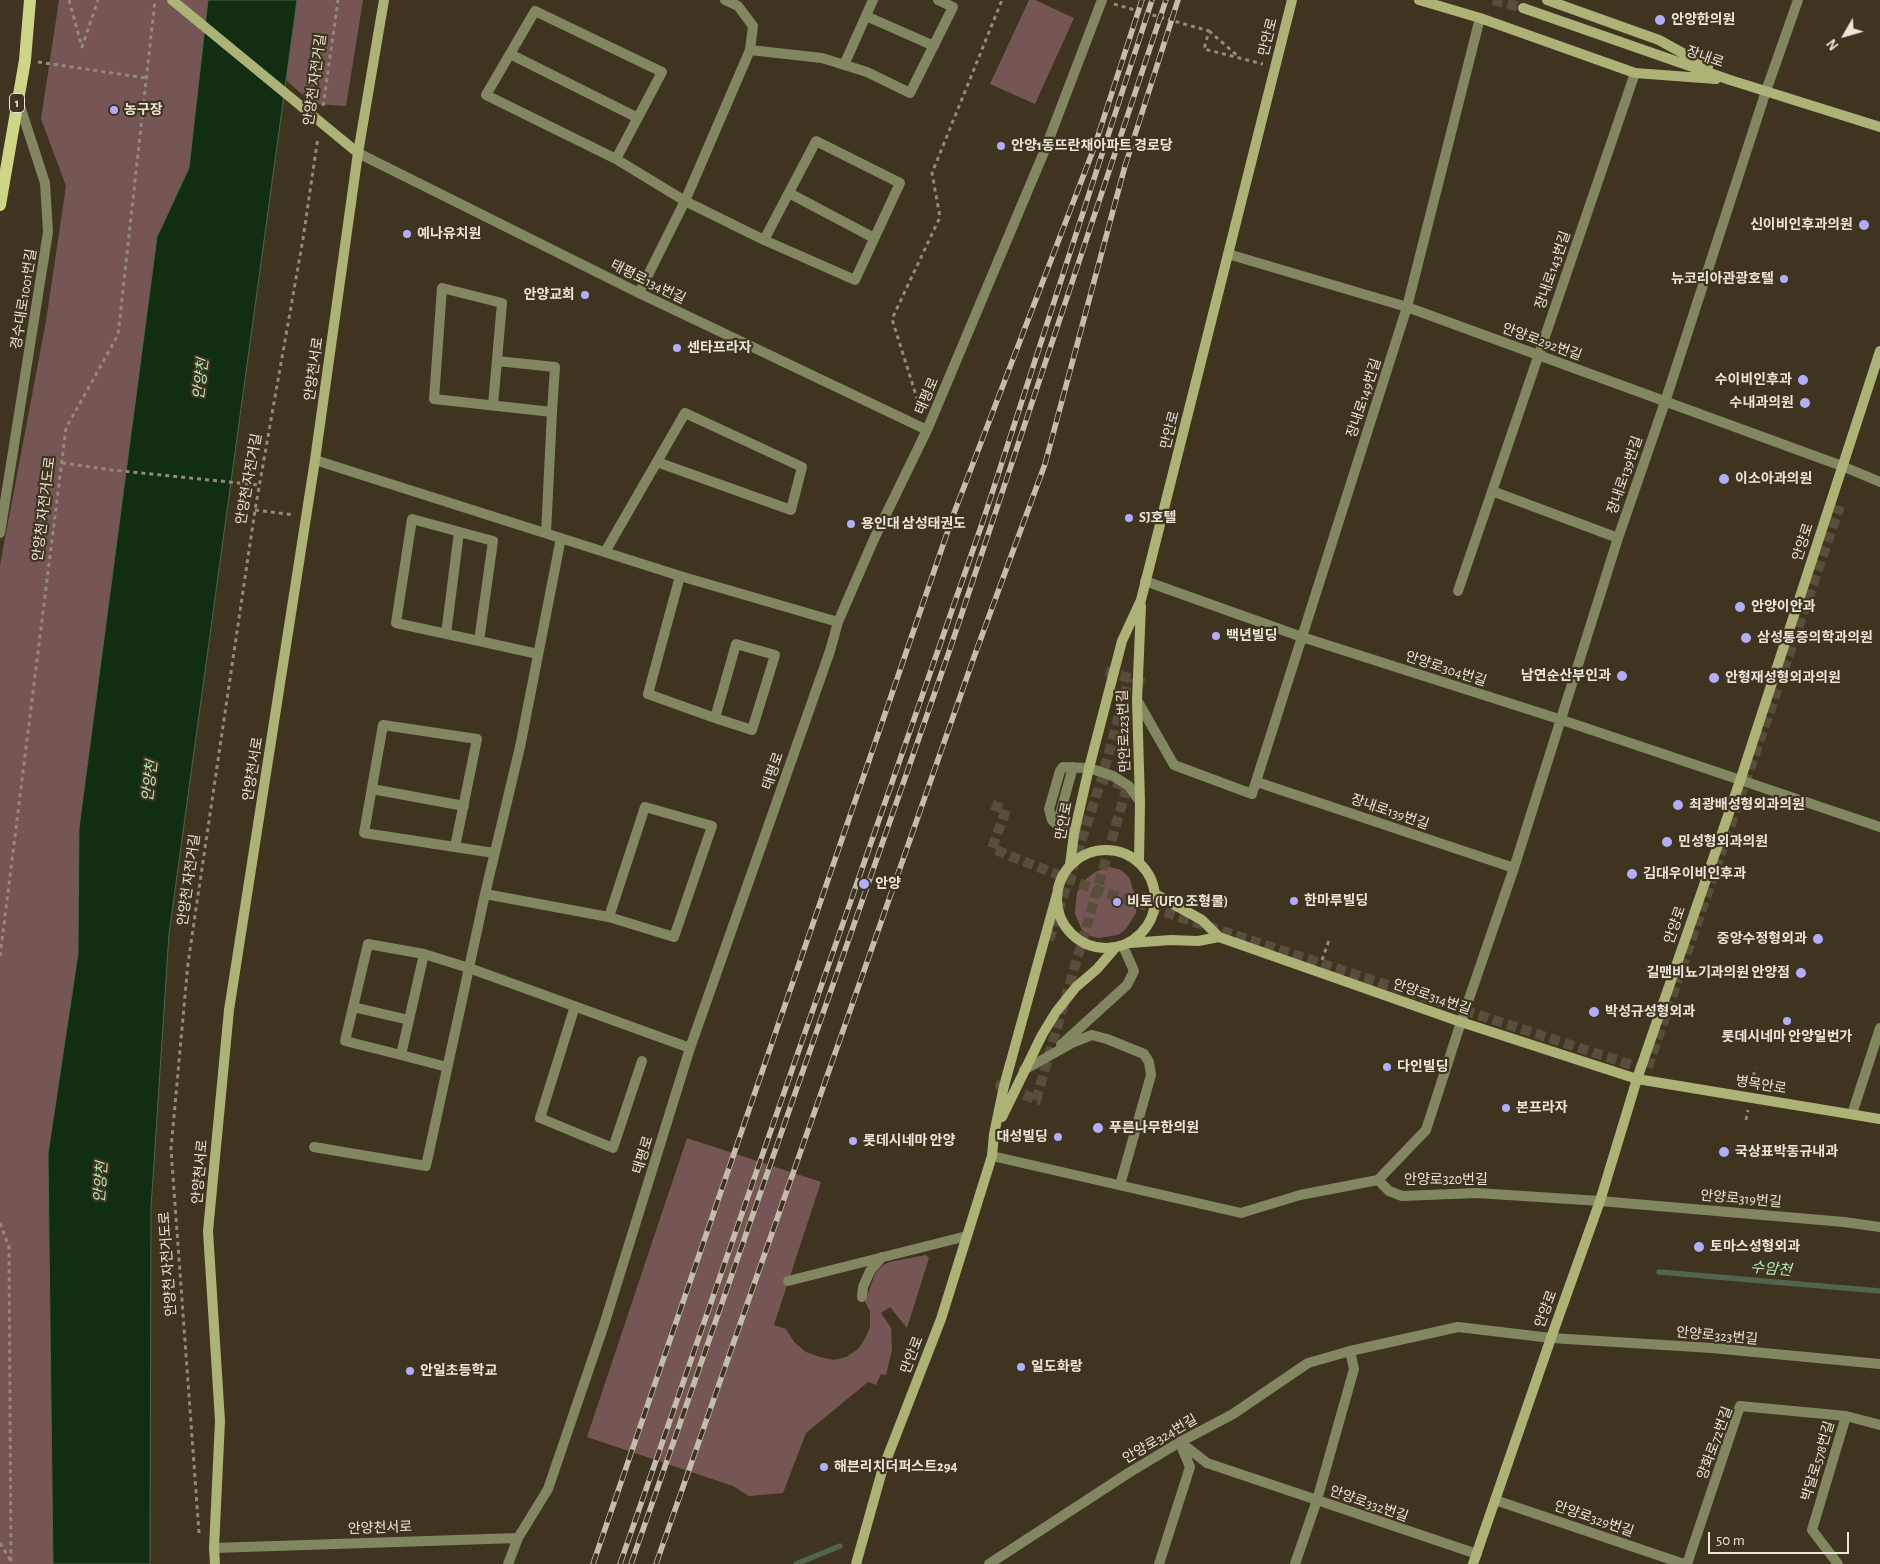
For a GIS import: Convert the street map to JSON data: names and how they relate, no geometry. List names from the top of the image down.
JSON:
{
  "streets": {
    "main road": ["1"],
    "street": [
      "만안로",
      "장내로",
      "장내로143번길",
      "태평로134번길",
      "경수대로1001번길",
      "안양로292번길",
      "안양천서로",
      "태평로",
      "장내로149번길",
      "장내로139번길",
      "안양로",
      "안양로304번길",
      "만안로223번길",
      "안양로314번길",
      "병목안로",
      "안양로320번길",
      "안양로319번길",
      "안양로323번길",
      "안양로324번길",
      "양화로72번길",
      "박달로578번길",
      "안양로332번길",
      "안양로329번길"
    ],
    "path": ["안양천 자전거길", "안양천 자전거도로"]
  },
  "crossings": [
    ["만안로", "안양로292번길"],
    ["만안로", "안양로304번길"],
    ["만안로", "만안로223번길"],
    ["장내로", "장내로139번길"],
    ["안양천 자전거길", "안양천 자전거도로"],
    ["1", "경수대로1001번길"],
    ["장내로143번길", "안양로292번길"],
    ["태평로134번길", "안양천서로"],
    ["태평로134번길", "태평로"],
    ["안양로292번길", "장내로149번길"],
    ["안양로292번길", "장내로139번길"],
    ["안양로292번길", "안양로"],
    ["안양천서로", "태평로"],
    ["장내로149번길", "장내로139번길"],
    ["장내로149번길", "안양로304번길"],
    ["장내로149번길", "만안로223번길"],
    ["장내로139번길", "안양로304번길"],
    ["장내로139번길", "안양로314번길"],
    ["장내로139번길", "안양로320번길"],
    ["안양로", "안양로304번길"],
    ["안양로", "안양로314번길"],
    ["안양로", "병목안로"],
    ["안양로", "안양로320번길"],
    ["안양로", "안양로319번길"],
    ["안양로", "안양로323번길"],
    ["안양로", "안양로324번길"],
    ["안양로", "안양로332번길"],
    ["안양로", "안양로329번길"],
    ["안양로314번길", "병목안로"],
    ["안양로320번길", "안양로319번길"],
    ["안양로323번길", "안양로324번길"],
    ["양화로72번길", "박달로578번길"],
    ["양화로72번길", "안양로329번길"]
  ],
  "water": ["안양천", "수암천"],
  "places": [
    "안양한의원",
    "농구장",
    "안양1동뜨란채아파트 경로당",
    "신이비인후과의원",
    "예나유치원",
    "뉴코리아관광호텔",
    "안양교회",
    "센타프라자",
    "수이비인후과",
    "수내과의원",
    "이소아과의원",
    "SJ호텔",
    "용인대 삼성태권도",
    "안양이안과",
    "백년빌딩",
    "삼성통증의학과의원",
    "남연순산부인과",
    "안형재성형외과의원",
    "최광배성형외과의원",
    "민성형외과의원",
    "김대우이비인후과",
    "안양",
    "한마루빌딩",
    "비토 (UFO 조형물)",
    "중앙수정형외과",
    "길맨비뇨기과의원 안양점",
    "박성규성형외과",
    "롯데시네마 안양일번가",
    "다인빌딩",
    "본프라자",
    "푸른나무한의원",
    "대성빌딩",
    "롯데시네마 안양",
    "국상표박동규내과",
    "토마스성형외과",
    "일도화랑",
    "안일초등학교",
    "해븐리치더퍼스트294"
  ],
  "scale_bar": "50 m",
  "north": "bottom left"
}
